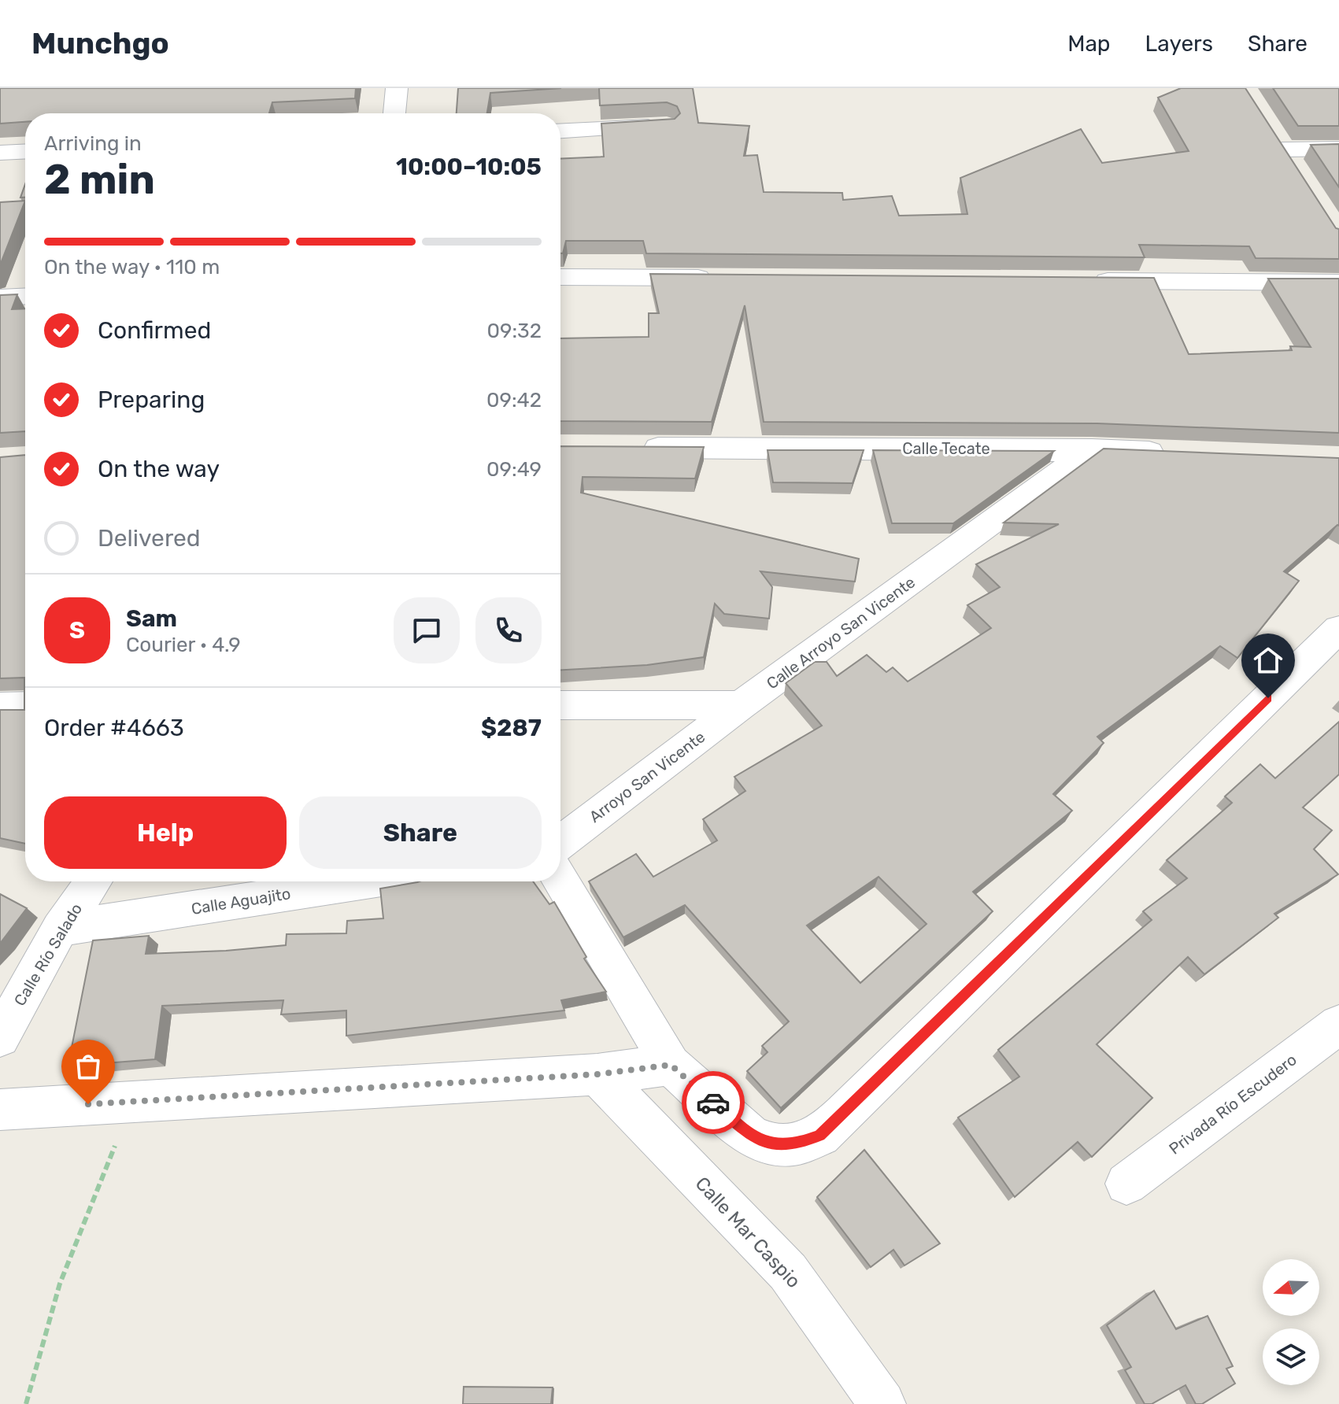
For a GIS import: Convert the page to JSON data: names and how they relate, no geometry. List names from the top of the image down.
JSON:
{
  "streets": {
    "street": [
      "Calle Tecate",
      "Calle Arroyo San Vicente",
      "Arroyo San Vicente",
      "Calle Aguajito",
      "Calle Río Salado",
      "Privada Río Escudero",
      "Calle Mar Caspio"
    ]
  },
  "crossings": [
    ["Calle Tecate", "Calle Arroyo San Vicente"],
    ["Calle Arroyo San Vicente", "Arroyo San Vicente"],
    ["Calle Aguajito", "Calle Río Salado"]
  ],
  "north": "left",
  "page": {
    "header": "Munchgo",
    "nav": ["Map", "Layers", "Share"],
    "heading": ["2 min", "Arriving in", "10:00–10:05"],
    "panel": [
      "Sam",
      "Courier · 4.9",
      "Order #4663",
      "$287"
    ],
    "bar": "On the way · 110 m",
    "list": [
      ["Confirmed", "09:32"],
      ["Preparing", "09:42"],
      ["On the way", "09:49"],
      "Delivered"
    ],
    "round": "S",
    "buttons": ["Help", "Share"]
  }
}
